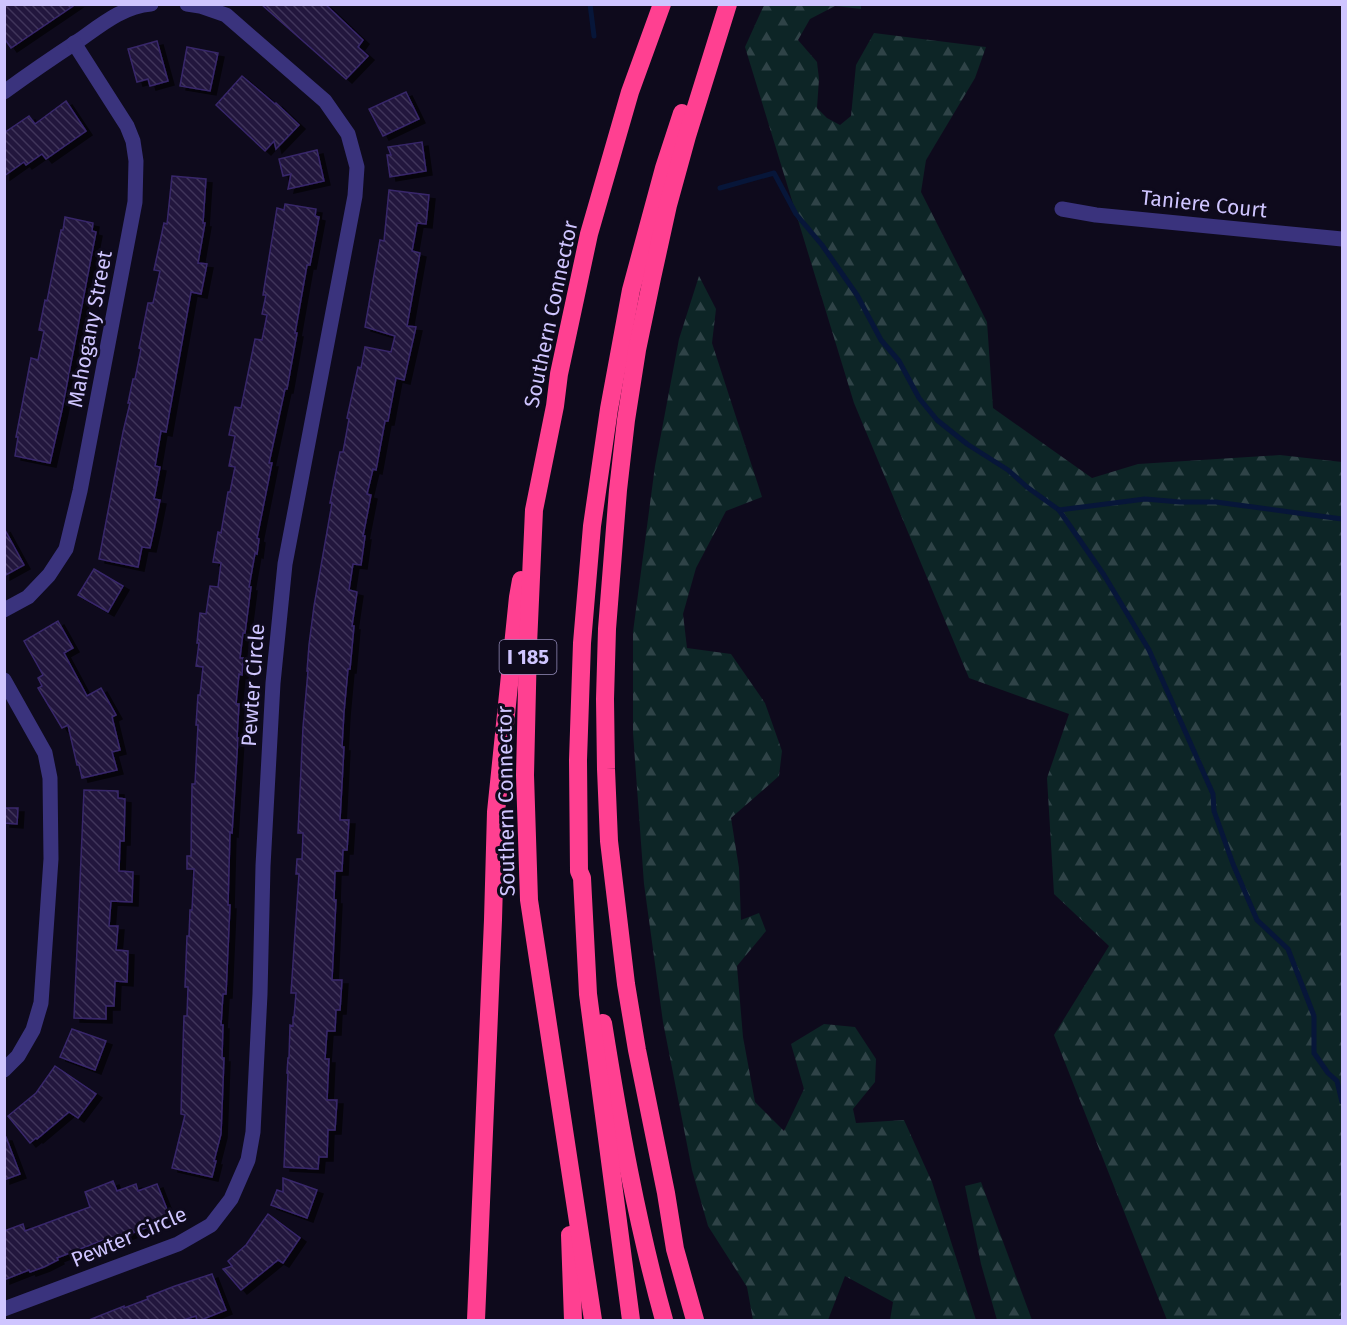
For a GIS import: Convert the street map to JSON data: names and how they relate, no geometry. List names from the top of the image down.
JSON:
{
  "streets": {
    "highway": ["Southern Connector", "I 185"],
    "street": ["Taniere Court", "Mahogany Street", "Pewter Circle"]
  }
}
